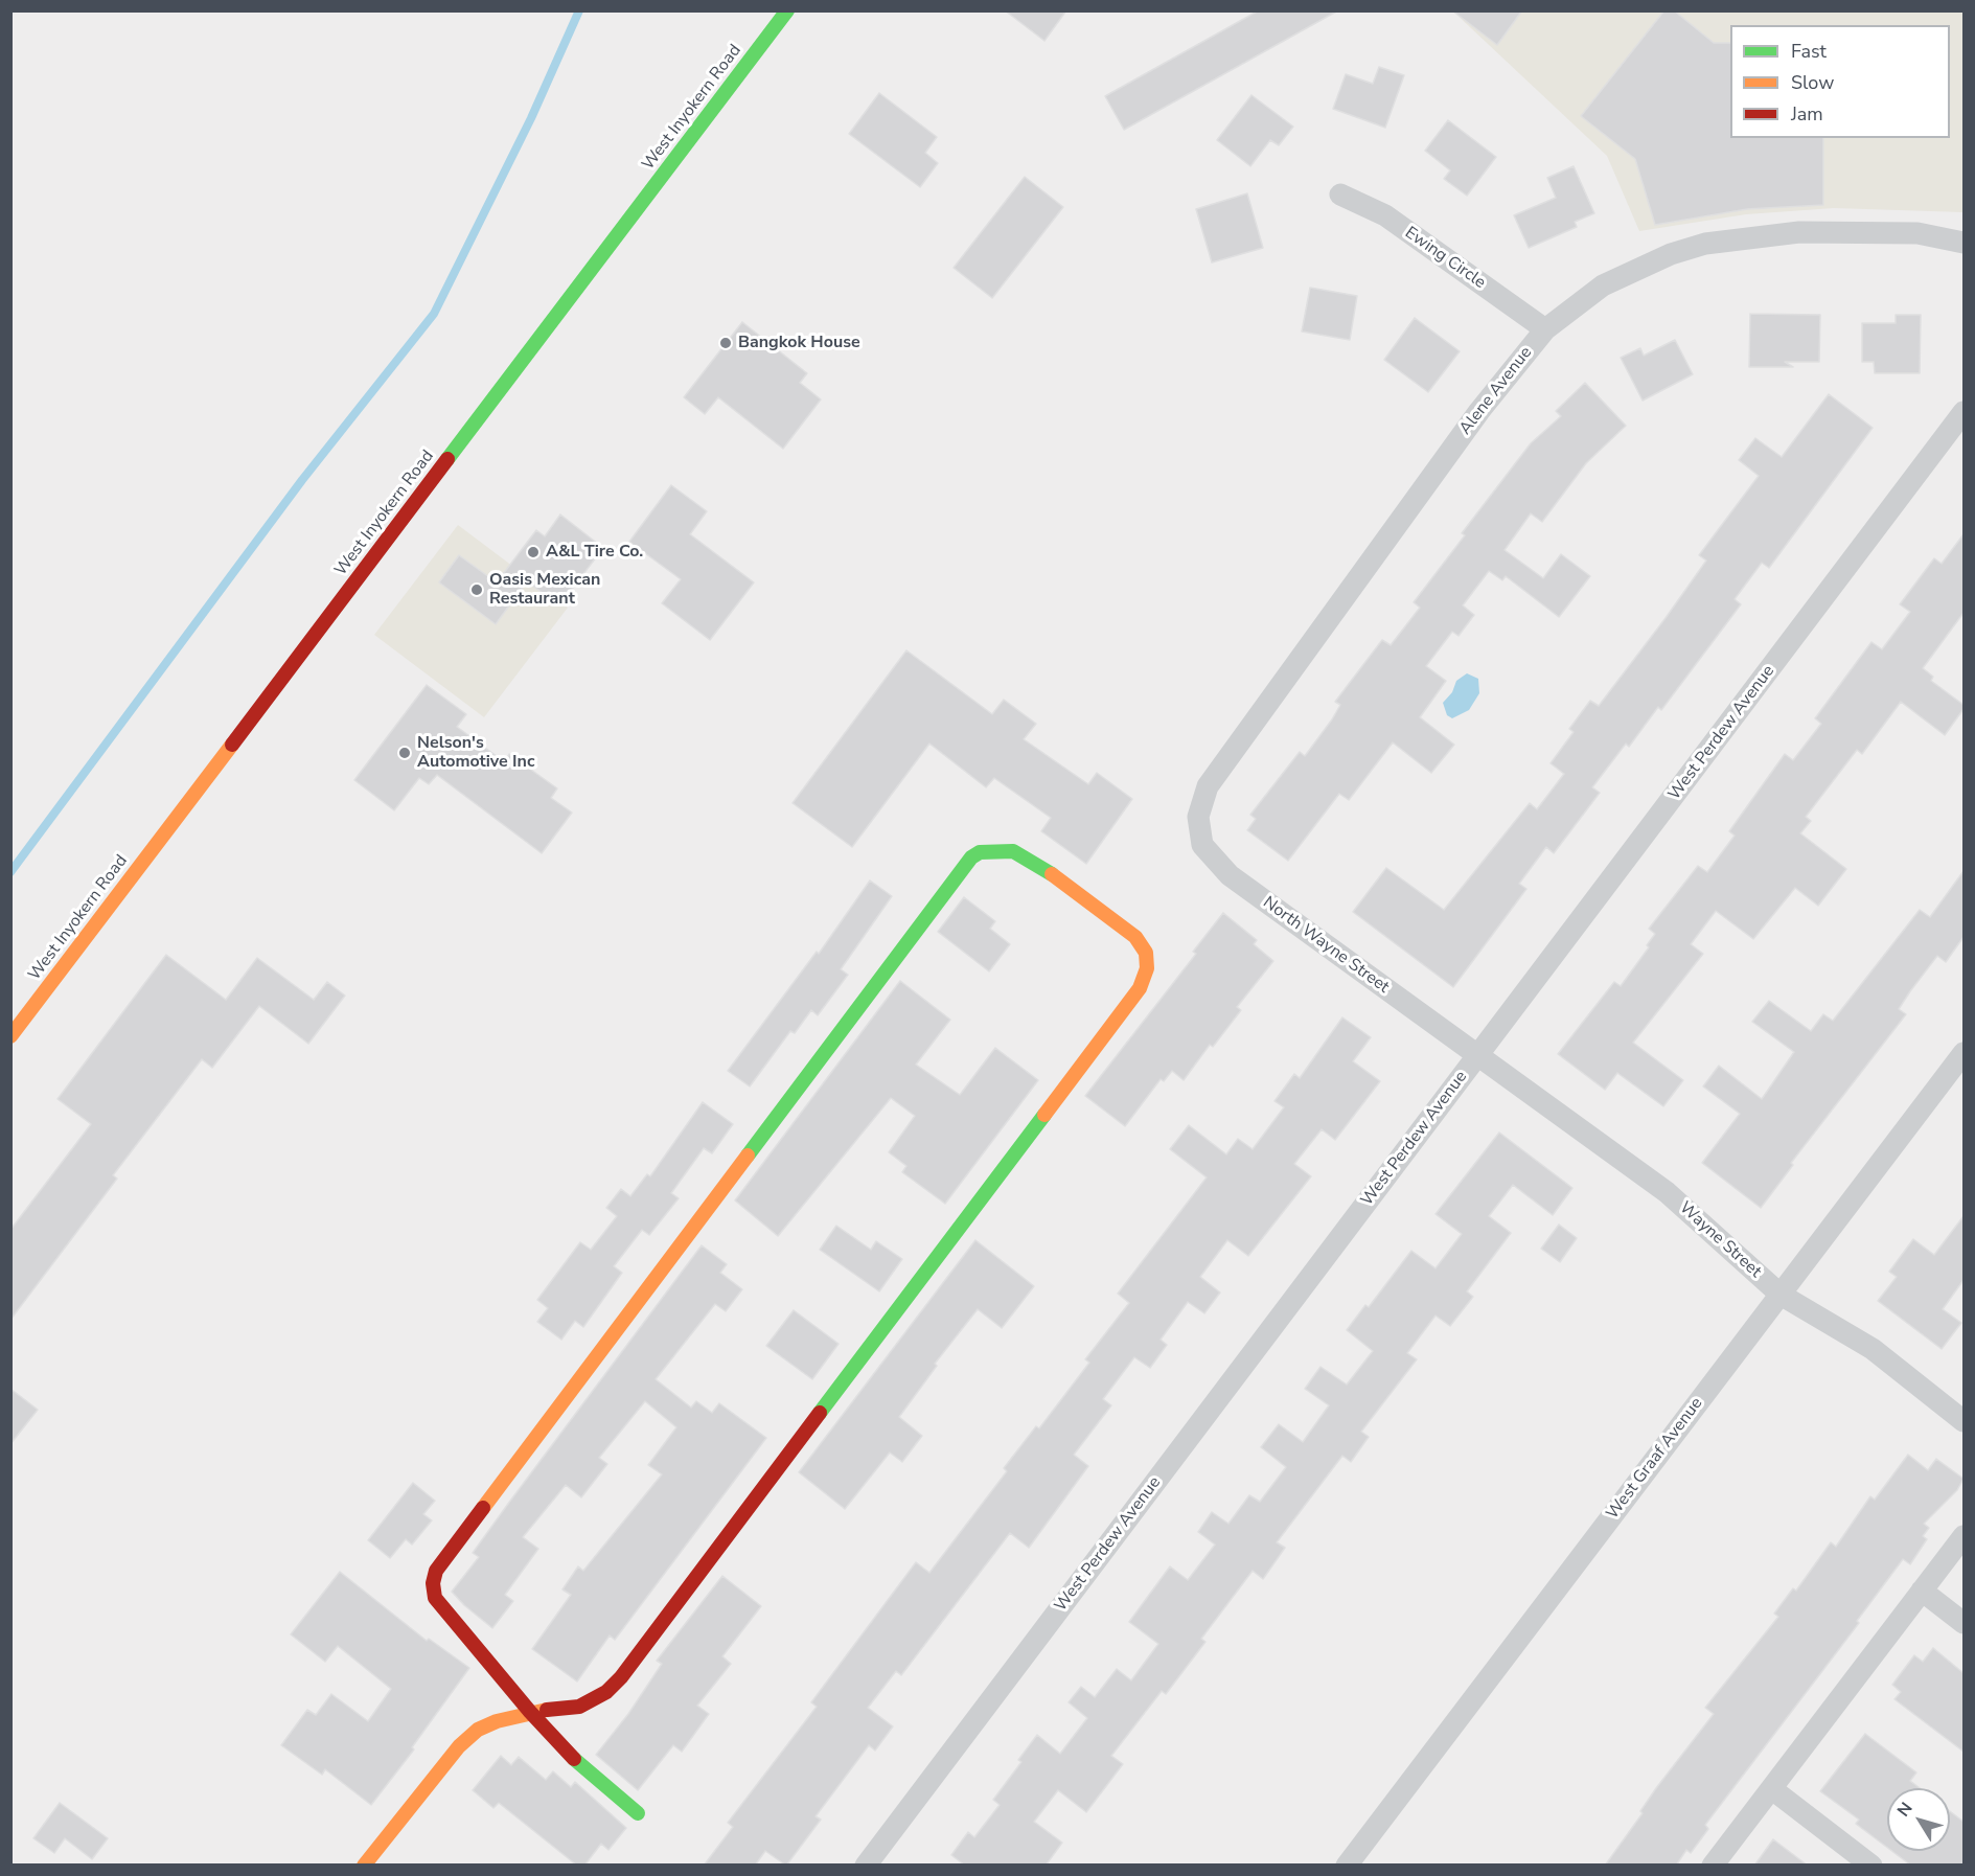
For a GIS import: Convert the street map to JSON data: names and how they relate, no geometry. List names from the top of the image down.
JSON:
{
  "streets": {
    "street": [
      "West Inyokern Road",
      "Ewing Circle",
      "Alene Avenue",
      "West Perdew Avenue",
      "North Wayne Street",
      "Wayne Street",
      "West Graaf Avenue"
    ]
  },
  "crossings": [
    ["Ewing Circle", "Alene Avenue"],
    ["Alene Avenue", "North Wayne Street"],
    ["West Perdew Avenue", "North Wayne Street"],
    ["West Perdew Avenue", "Wayne Street"],
    ["North Wayne Street", "Wayne Street"],
    ["Wayne Street", "West Graaf Avenue"]
  ],
  "places": [
    "Bangkok House",
    "A&L Tire Co.",
    "Oasis Mexican Restaurant",
    "Nelson's Automotive Inc"
  ],
  "legend": ["Fast", "Slow", "Jam"],
  "north": "top left"
}
